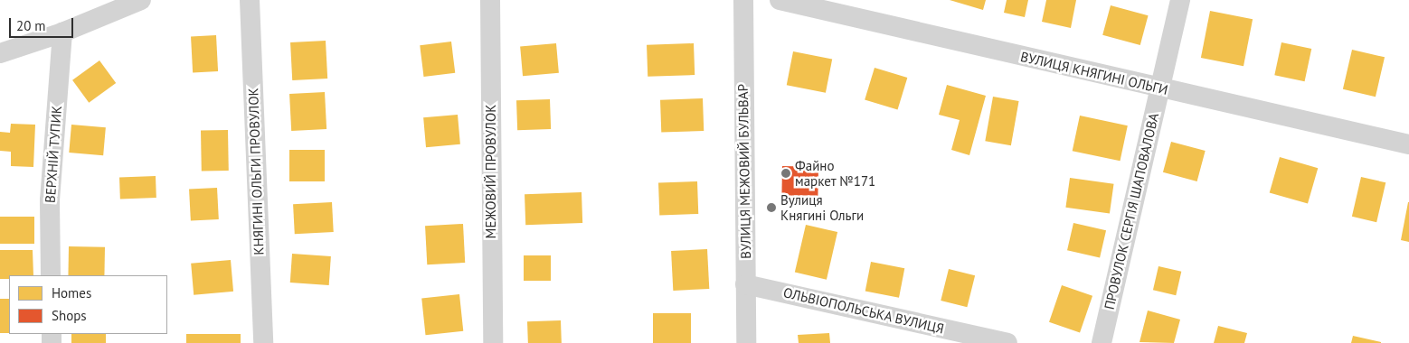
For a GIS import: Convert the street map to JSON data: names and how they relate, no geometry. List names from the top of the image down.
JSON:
{
  "streets": {
    "street": [
      "ВУЛИЦЯ КНЯГИНІ ОЛЬГИ",
      "ВЕРХНІЙ ТУПИК",
      "КНЯГИНІ ОЛЬГИ ПРОВУЛОК",
      "МЕЖОВИЙ ПРОВУЛОК",
      "ВУЛИЦЯ МЕЖОВИЙ БУЛЬВАР",
      "ПРОВУЛОК СЕРГІЯ ШАПОВАЛОВА",
      "ОЛЬВІОПОЛЬСЬКА ВУЛИЦЯ"
    ]
  },
  "crossings": [
    ["ВУЛИЦЯ КНЯГИНІ ОЛЬГИ", "ПРОВУЛОК СЕРГІЯ ШАПОВАЛОВА"],
    ["ВУЛИЦЯ МЕЖОВИЙ БУЛЬВАР", "ОЛЬВІОПОЛЬСЬКА ВУЛИЦЯ"]
  ],
  "places": ["Файно маркет №171", "Вулиця Княгині Ольги"],
  "legend": ["Homes", "Shops"],
  "scale_bar": "20 m"
}
